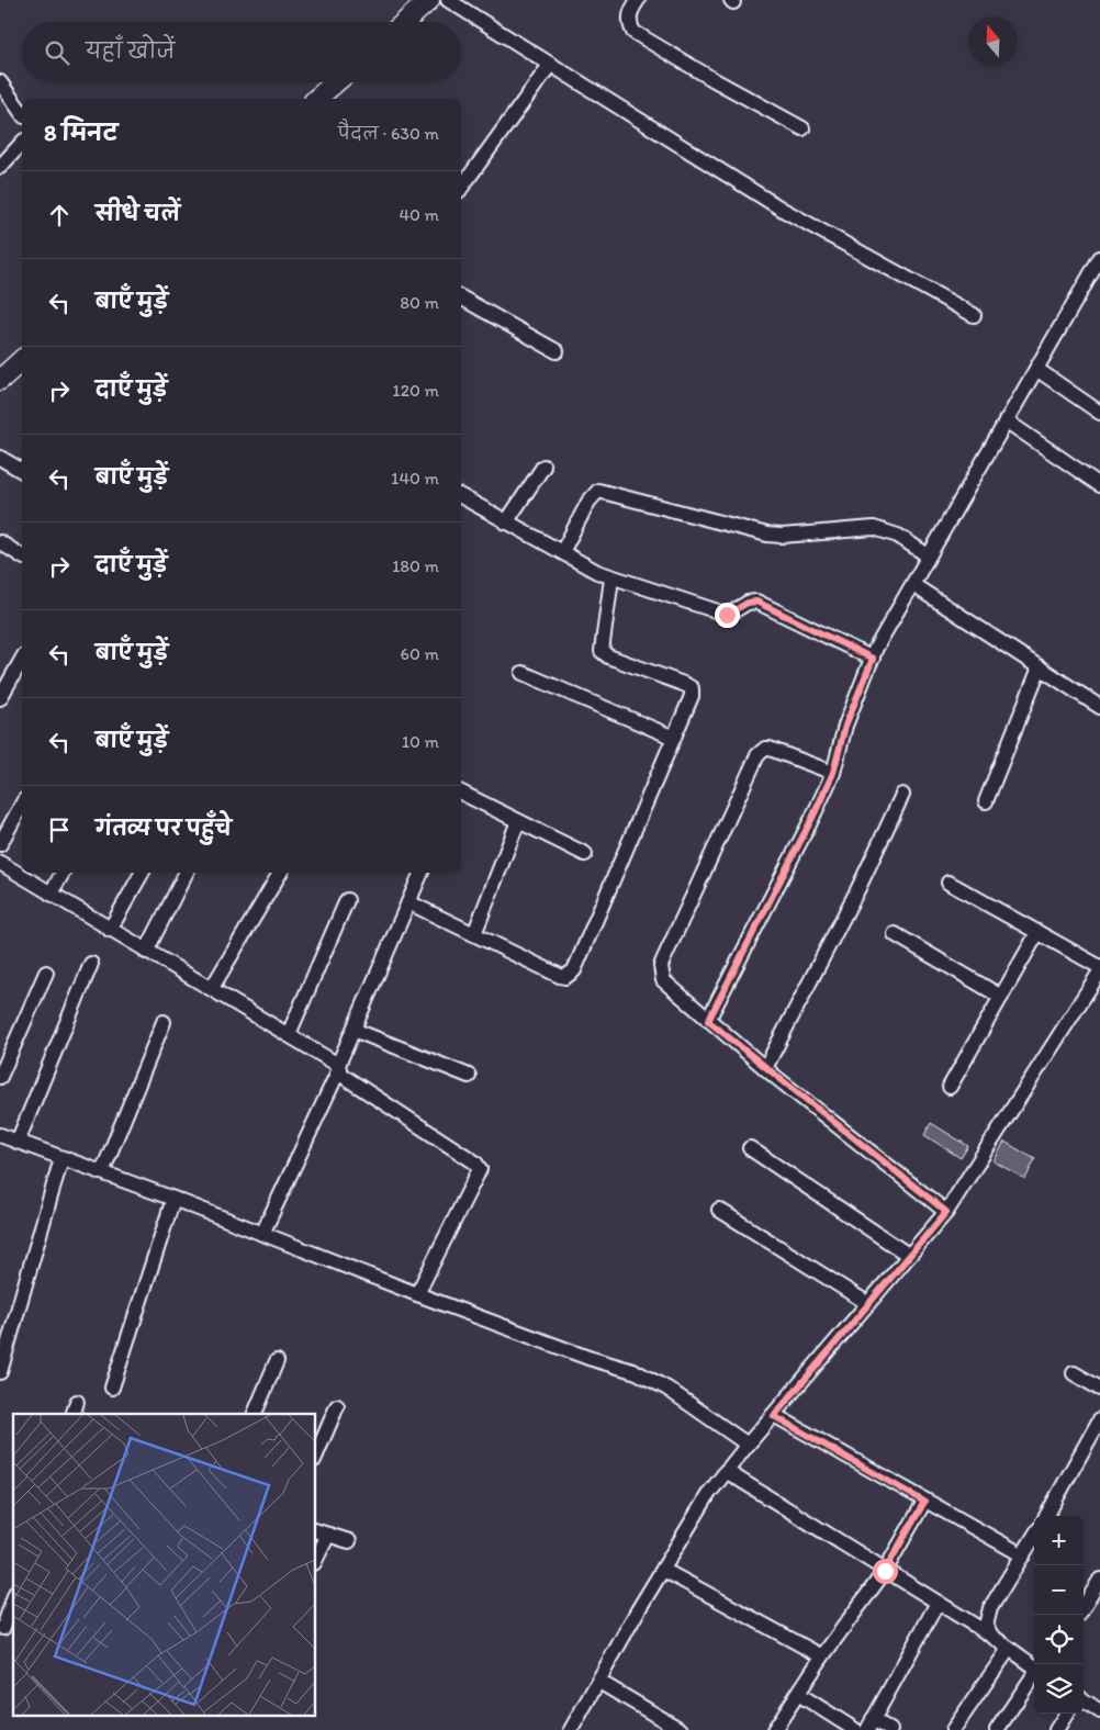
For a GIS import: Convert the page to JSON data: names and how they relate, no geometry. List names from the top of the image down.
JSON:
{
  "north": "top",
  "page": {
    "search": "यहाँ खोजें",
    "heading": ["8 मिनट", "पैदल · 630 m"],
    "list": [
      ["सीधे चलें", "40 m"],
      ["बाएँ मुड़ें", "80 m"],
      ["दाएँ मुड़ें", "120 m"],
      ["बाएँ मुड़ें", "140 m"],
      ["दाएँ मुड़ें", "180 m"],
      ["बाएँ मुड़ें", "60 m"],
      ["बाएँ मुड़ें", "10 m"],
      "गंतव्य पर पहुँचे"
    ],
    "map_buttons": ["+", "−"]
  }
}
